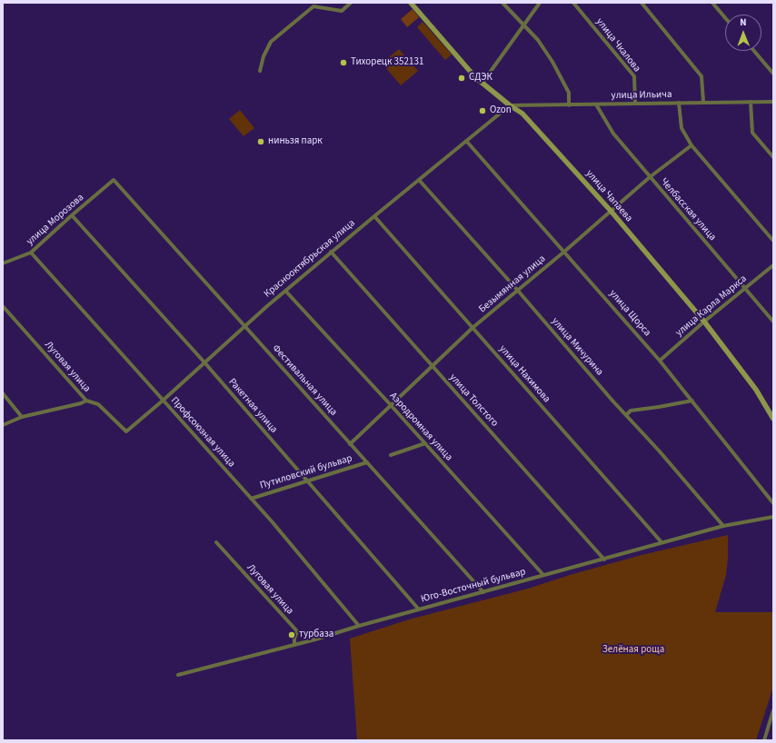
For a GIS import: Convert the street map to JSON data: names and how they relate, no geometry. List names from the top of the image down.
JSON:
{
  "streets": {
    "main road": ["улица Чапаева"],
    "street": [
      "улица Чкалова",
      "улица Ильича",
      "Челбасская улица",
      "улица Морозова",
      "Краснооктябрьская улица",
      "Безымянная улица",
      "улица Карла Маркса",
      "улица Щорса",
      "улица Мичурина",
      "Луговая улица",
      "улица Нахимова",
      "Фестивальная улица",
      "улица Толстого",
      "Ракетная улица",
      "Аэродромная улица",
      "Профсоюзная улица",
      "Путиловский бульвар",
      "Юго-Восточный бульвар"
    ]
  },
  "crossings": [
    ["улица Чкалова", "улица Ильича"],
    ["улица Ильича", "улица Чапаева"],
    ["улица Ильича", "Челбасская улица"],
    ["улица Ильича", "Краснооктябрьская улица"],
    ["улица Чапаева", "Краснооктябрьская улица"],
    ["улица Чапаева", "Безымянная улица"],
    ["улица Чапаева", "улица Карла Маркса"],
    ["Челбасская улица", "Безымянная улица"],
    ["Челбасская улица", "улица Карла Маркса"],
    ["улица Морозова", "Фестивальная улица"],
    ["улица Морозова", "Ракетная улица"],
    ["улица Морозова", "Профсоюзная улица"],
    ["Краснооктябрьская улица", "улица Щорса"],
    ["Краснооктябрьская улица", "улица Мичурина"],
    ["Краснооктябрьская улица", "Луговая улица"],
    ["Краснооктябрьская улица", "улица Нахимова"],
    ["Краснооктябрьская улица", "Фестивальная улица"],
    ["Краснооктябрьская улица", "улица Толстого"],
    ["Краснооктябрьская улица", "Ракетная улица"],
    ["Краснооктябрьская улица", "Аэродромная улица"],
    ["Краснооктябрьская улица", "Профсоюзная улица"],
    ["Безымянная улица", "улица Щорса"],
    ["Безымянная улица", "улица Мичурина"],
    ["Безымянная улица", "улица Нахимова"],
    ["Безымянная улица", "Фестивальная улица"],
    ["Безымянная улица", "улица Толстого"],
    ["Безымянная улица", "Аэродромная улица"],
    ["улица Карла Маркса", "улица Щорса"],
    ["улица Мичурина", "Юго-Восточный бульвар"],
    ["Луговая улица", "Юго-Восточный бульвар"],
    ["улица Нахимова", "Юго-Восточный бульвар"],
    ["Фестивальная улица", "Путиловский бульвар"],
    ["Фестивальная улица", "Юго-Восточный бульвар"],
    ["улица Толстого", "Юго-Восточный бульвар"],
    ["Ракетная улица", "Путиловский бульвар"],
    ["Ракетная улица", "Юго-Восточный бульвар"],
    ["Аэродромная улица", "Юго-Восточный бульвар"],
    ["Профсоюзная улица", "Путиловский бульвар"],
    ["Профсоюзная улица", "Юго-Восточный бульвар"]
  ],
  "parks": ["Зелёная роща"],
  "places": [
    "Тихорецк 352131",
    "СДЭК",
    "Ozon",
    "ниньзя парк",
    "турбаза"
  ],
  "north": "top"
}
